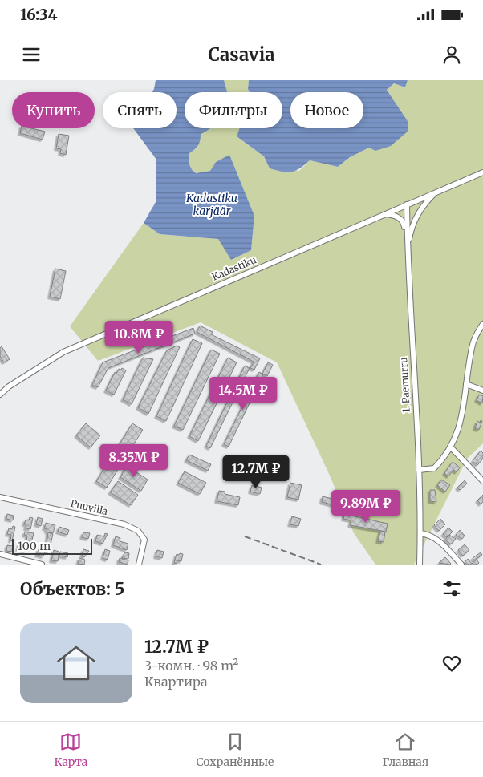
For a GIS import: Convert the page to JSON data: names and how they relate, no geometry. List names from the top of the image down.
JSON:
{
  "streets": {
    "street": ["Kadastiku", "1. Paemurru", "Puuvilla"]
  },
  "crossings": [
    ["Kadastiku", "1. Paemurru"]
  ],
  "water": ["Kadastiku karjäär"],
  "scale_bar": "100 m",
  "page": {
    "status": "16:34",
    "header": "Casavia",
    "chip": [
      "Купить",
      "Снять",
      "Фильтры",
      "Новое"
    ],
    "price": [
      "10.8M ₽",
      "14.5M ₽",
      "8.35M ₽",
      "12.7M ₽",
      "9.89M ₽"
    ],
    "scale": "100 m",
    "heading": "Объектов: 5",
    "list": [
      {
        "name": "12.7M ₽",
        "note": "3-комн. · 98 m² · Квартира"
      }
    ],
    "tabs": ["Карта", "Сохранённые", "Главная"]
  }
}
